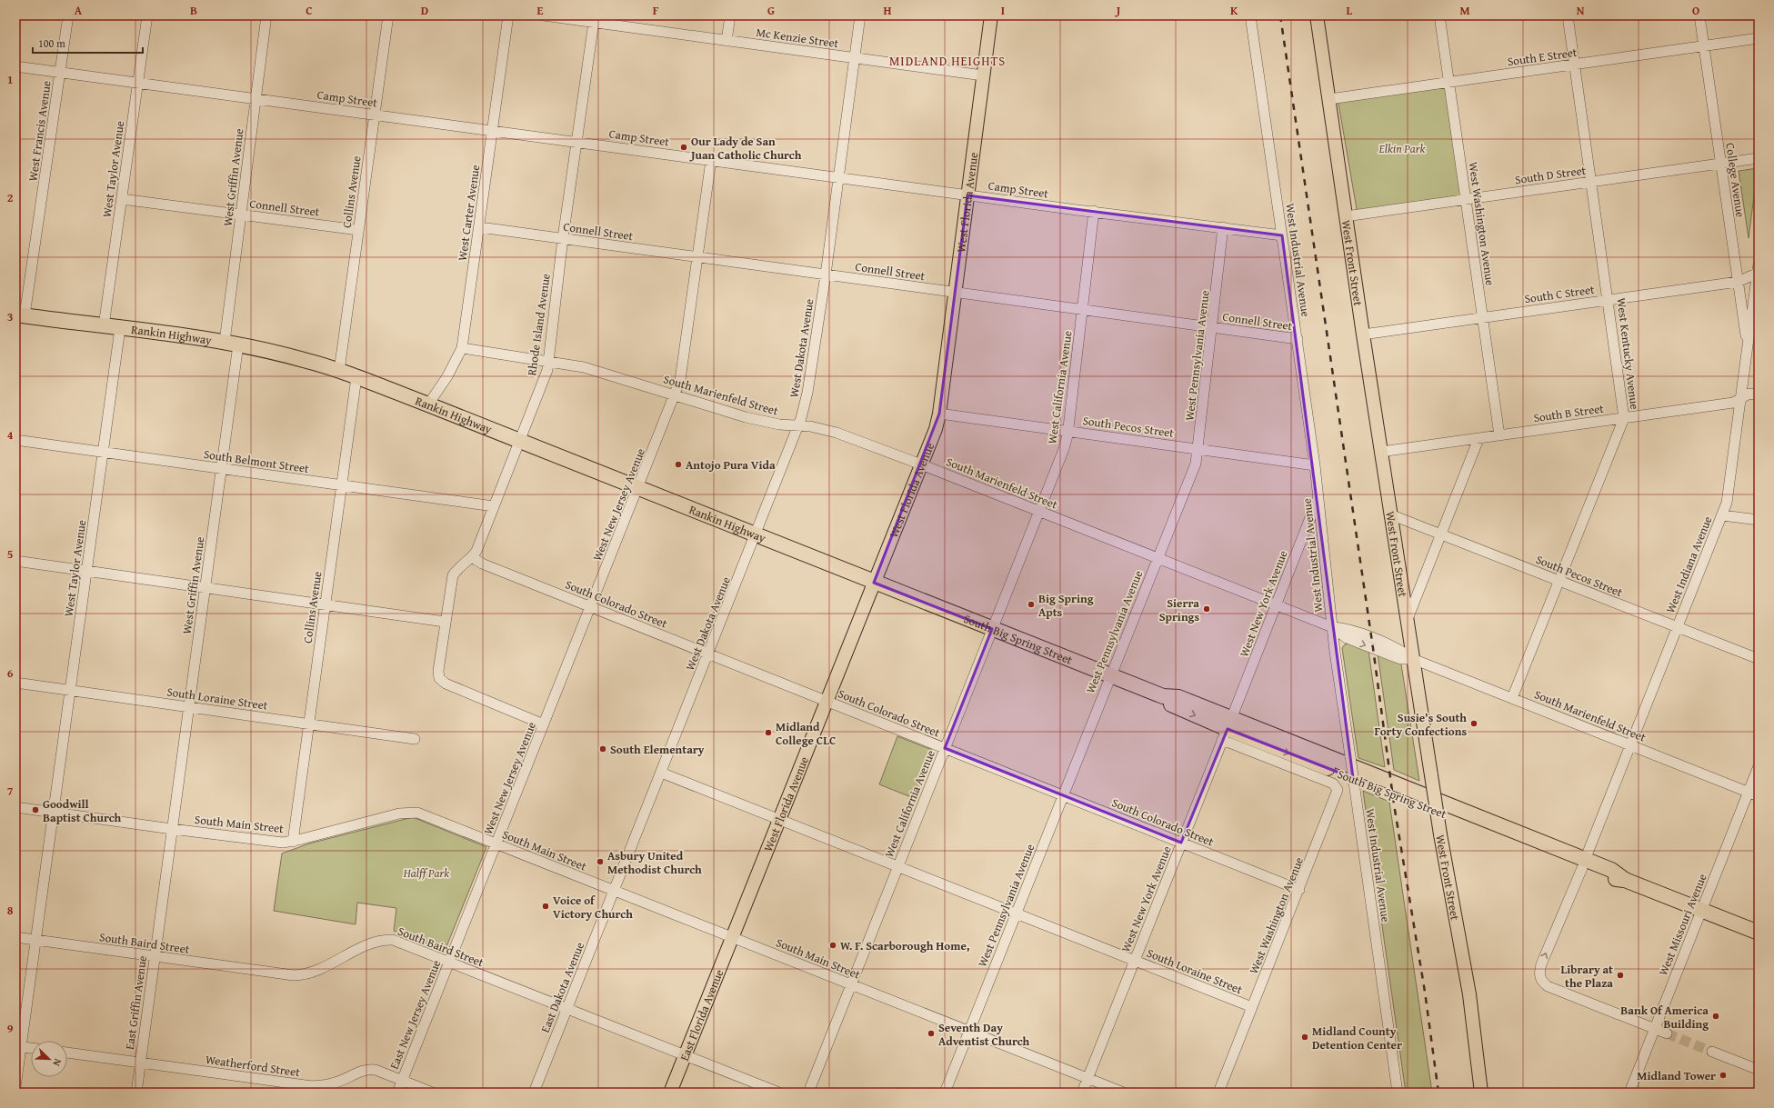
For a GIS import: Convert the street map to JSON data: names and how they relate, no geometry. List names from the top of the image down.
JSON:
{
  "streets": {
    "highway": ["Rankin Highway", "South Big Spring Street"],
    "main road": ["West Florida Avenue", "West Front Street", "East Florida Avenue"],
    "street": [
      "Mc Kenzie Street",
      "South E Street",
      "Camp Street",
      "West Francis Avenue",
      "West Taylor Avenue",
      "South D Street",
      "West Griffin Avenue",
      "College Avenue",
      "Collins Avenue",
      "Connell Street",
      "West Carter Avenue",
      "West Washington Avenue",
      "West Industrial Avenue",
      "South C Street",
      "Rhode Island Avenue",
      "West Dakota Avenue",
      "West Kentucky Avenue",
      "West Pennsylvania Avenue",
      "West California Avenue",
      "South Marienfeld Street",
      "South B Street",
      "South Pecos Street",
      "South Belmont Street",
      "West New Jersey Avenue",
      "West Indiana Avenue",
      "South Colorado Street",
      "West New York Avenue",
      "South Loraine Street",
      "South Main Street",
      "West Missouri Avenue",
      "South Baird Street",
      "East Dakota Avenue",
      "East Griffin Avenue",
      "East New Jersey Avenue",
      "Weatherford Street"
    ]
  },
  "crossings": [
    ["Mc Kenzie Street", "West Florida Avenue"],
    ["Mc Kenzie Street", "Rhode Island Avenue"],
    ["Mc Kenzie Street", "West Dakota Avenue"],
    ["South E Street", "College Avenue"],
    ["South E Street", "West Washington Avenue"],
    ["South E Street", "West Front Street"],
    ["South E Street", "West Kentucky Avenue"],
    ["Camp Street", "West Francis Avenue"],
    ["Camp Street", "West Taylor Avenue"],
    ["Camp Street", "West Griffin Avenue"],
    ["Camp Street", "Collins Avenue"],
    ["Camp Street", "West Florida Avenue"],
    ["Camp Street", "West Carter Avenue"],
    ["Camp Street", "West Industrial Avenue"],
    ["Camp Street", "Rhode Island Avenue"],
    ["Camp Street", "West Dakota Avenue"],
    ["Camp Street", "West Pennsylvania Avenue"],
    ["Camp Street", "West California Avenue"],
    ["Camp Street", "West New Jersey Avenue"],
    ["West Francis Avenue", "Rankin Highway"],
    ["West Taylor Avenue", "Connell Street"],
    ["West Taylor Avenue", "Rankin Highway"],
    ["West Taylor Avenue", "South Belmont Street"],
    ["West Taylor Avenue", "South Loraine Street"],
    ["West Taylor Avenue", "South Main Street"],
    ["West Taylor Avenue", "South Baird Street"],
    ["South D Street", "College Avenue"],
    ["South D Street", "West Washington Avenue"],
    ["South D Street", "West Front Street"],
    ["South D Street", "West Kentucky Avenue"],
    ["West Griffin Avenue", "Connell Street"],
    ["West Griffin Avenue", "Rankin Highway"],
    ["West Griffin Avenue", "South Belmont Street"],
    ["West Griffin Avenue", "South Loraine Street"],
    ["West Griffin Avenue", "South Main Street"],
    ["West Griffin Avenue", "East Griffin Avenue"],
    ["College Avenue", "South C Street"],
    ["College Avenue", "West Indiana Avenue"],
    ["Collins Avenue", "Connell Street"],
    ["Collins Avenue", "Rankin Highway"],
    ["Collins Avenue", "South Belmont Street"],
    ["Collins Avenue", "South Loraine Street"],
    ["Collins Avenue", "South Main Street"],
    ["West Florida Avenue", "Connell Street"],
    ["West Florida Avenue", "Rankin Highway"],
    ["West Florida Avenue", "South Marienfeld Street"],
    ["West Florida Avenue", "South Pecos Street"],
    ["West Florida Avenue", "South Colorado Street"],
    ["West Florida Avenue", "South Big Spring Street"],
    ["West Florida Avenue", "South Loraine Street"],
    ["West Florida Avenue", "South Main Street"],
    ["West Florida Avenue", "East Florida Avenue"],
    ["Connell Street", "West Carter Avenue"],
    ["Connell Street", "West Industrial Avenue"],
    ["Connell Street", "Rhode Island Avenue"],
    ["Connell Street", "West Dakota Avenue"],
    ["Connell Street", "West Pennsylvania Avenue"],
    ["Connell Street", "West California Avenue"],
    ["Connell Street", "West New Jersey Avenue"],
    ["West Carter Avenue", "Rankin Highway"],
    ["West Carter Avenue", "South Marienfeld Street"],
    ["West Washington Avenue", "South C Street"],
    ["West Washington Avenue", "South B Street"],
    ["West Washington Avenue", "South Colorado Street"],
    ["West Washington Avenue", "South Big Spring Street"],
    ["West Washington Avenue", "South Loraine Street"],
    ["West Industrial Avenue", "South Marienfeld Street"],
    ["West Industrial Avenue", "South Pecos Street"],
    ["West Industrial Avenue", "West New York Avenue"],
    ["West Front Street", "South C Street"],
    ["West Front Street", "South Marienfeld Street"],
    ["West Front Street", "South B Street"],
    ["West Front Street", "South Pecos Street"],
    ["South C Street", "West Kentucky Avenue"],
    ["South C Street", "West Indiana Avenue"],
    ["Rhode Island Avenue", "Rankin Highway"],
    ["Rhode Island Avenue", "South Marienfeld Street"],
    ["Rhode Island Avenue", "South Belmont Street"],
    ["Rhode Island Avenue", "West New Jersey Avenue"],
    ["Rhode Island Avenue", "South Colorado Street"],
    ["Rankin Highway", "West Dakota Avenue"],
    ["Rankin Highway", "West New Jersey Avenue"],
    ["Rankin Highway", "South Big Spring Street"],
    ["West Dakota Avenue", "South Marienfeld Street"],
    ["West Dakota Avenue", "South Colorado Street"],
    ["West Dakota Avenue", "South Loraine Street"],
    ["West Dakota Avenue", "South Main Street"],
    ["West Dakota Avenue", "East Dakota Avenue"],
    ["West Kentucky Avenue", "South Marienfeld Street"],
    ["West Kentucky Avenue", "South B Street"],
    ["West Kentucky Avenue", "South Pecos Street"],
    ["West Pennsylvania Avenue", "South Marienfeld Street"],
    ["West Pennsylvania Avenue", "South Pecos Street"],
    ["West Pennsylvania Avenue", "South Colorado Street"],
    ["West Pennsylvania Avenue", "South Big Spring Street"],
    ["West Pennsylvania Avenue", "South Loraine Street"],
    ["West Pennsylvania Avenue", "South Main Street"],
    ["West California Avenue", "South Marienfeld Street"],
    ["West California Avenue", "South Pecos Street"],
    ["West California Avenue", "South Colorado Street"],
    ["West California Avenue", "South Big Spring Street"],
    ["West California Avenue", "South Loraine Street"],
    ["West California Avenue", "South Main Street"],
    ["South Marienfeld Street", "West New Jersey Avenue"],
    ["South Marienfeld Street", "West Indiana Avenue"],
    ["South Marienfeld Street", "West New York Avenue"],
    ["South Marienfeld Street", "West Missouri Avenue"],
    ["South B Street", "West Indiana Avenue"],
    ["South Pecos Street", "West Indiana Avenue"],
    ["West New Jersey Avenue", "South Colorado Street"],
    ["West New Jersey Avenue", "South Main Street"],
    ["West New Jersey Avenue", "East New Jersey Avenue"],
    ["West Indiana Avenue", "South Big Spring Street"],
    ["South Colorado Street", "West New York Avenue"],
    ["West New York Avenue", "South Big Spring Street"],
    ["West New York Avenue", "South Loraine Street"],
    ["West New York Avenue", "South Main Street"],
    ["South Big Spring Street", "West Missouri Avenue"],
    ["South Main Street", "East Dakota Avenue"],
    ["South Main Street", "East Griffin Avenue"],
    ["South Main Street", "East New Jersey Avenue"],
    ["South Main Street", "East Florida Avenue"],
    ["South Baird Street", "East Dakota Avenue"],
    ["South Baird Street", "East Griffin Avenue"],
    ["South Baird Street", "East New Jersey Avenue"],
    ["South Baird Street", "East Florida Avenue"],
    ["East Griffin Avenue", "Weatherford Street"],
    ["East New Jersey Avenue", "Weatherford Street"]
  ],
  "districts": ["MIDLAND HEIGHTS"],
  "parks": ["Elkin Park", "Halff Park"],
  "places": [
    "Our Lady de San Juan Catholic Church",
    "Antojo Pura Vida",
    "Big Spring Apts",
    "Sierra Springs",
    "Susie's South Forty Confections",
    "Midland College CLC",
    "South Elementary",
    "Goodwill Baptist Church",
    "Asbury United Methodist Church",
    "Voice of Victory Church",
    "W. F. Scarborough Home,",
    "Library at the Plaza",
    "Bank Of America Building",
    "Seventh Day Adventist Church",
    "Midland County Detention Center",
    "Midland Tower"
  ],
  "scale_bar": "100 m",
  "north": "bottom right",
  "grid": {
    "columns": [
      "A",
      "B",
      "C",
      "D",
      "E",
      "F",
      "G",
      "H",
      "I",
      "J",
      "K",
      "L",
      "M",
      "N",
      "O"
    ],
    "rows": [
      "1",
      "2",
      "3",
      "4",
      "5",
      "6",
      "7",
      "8",
      "9"
    ]
  }
}
